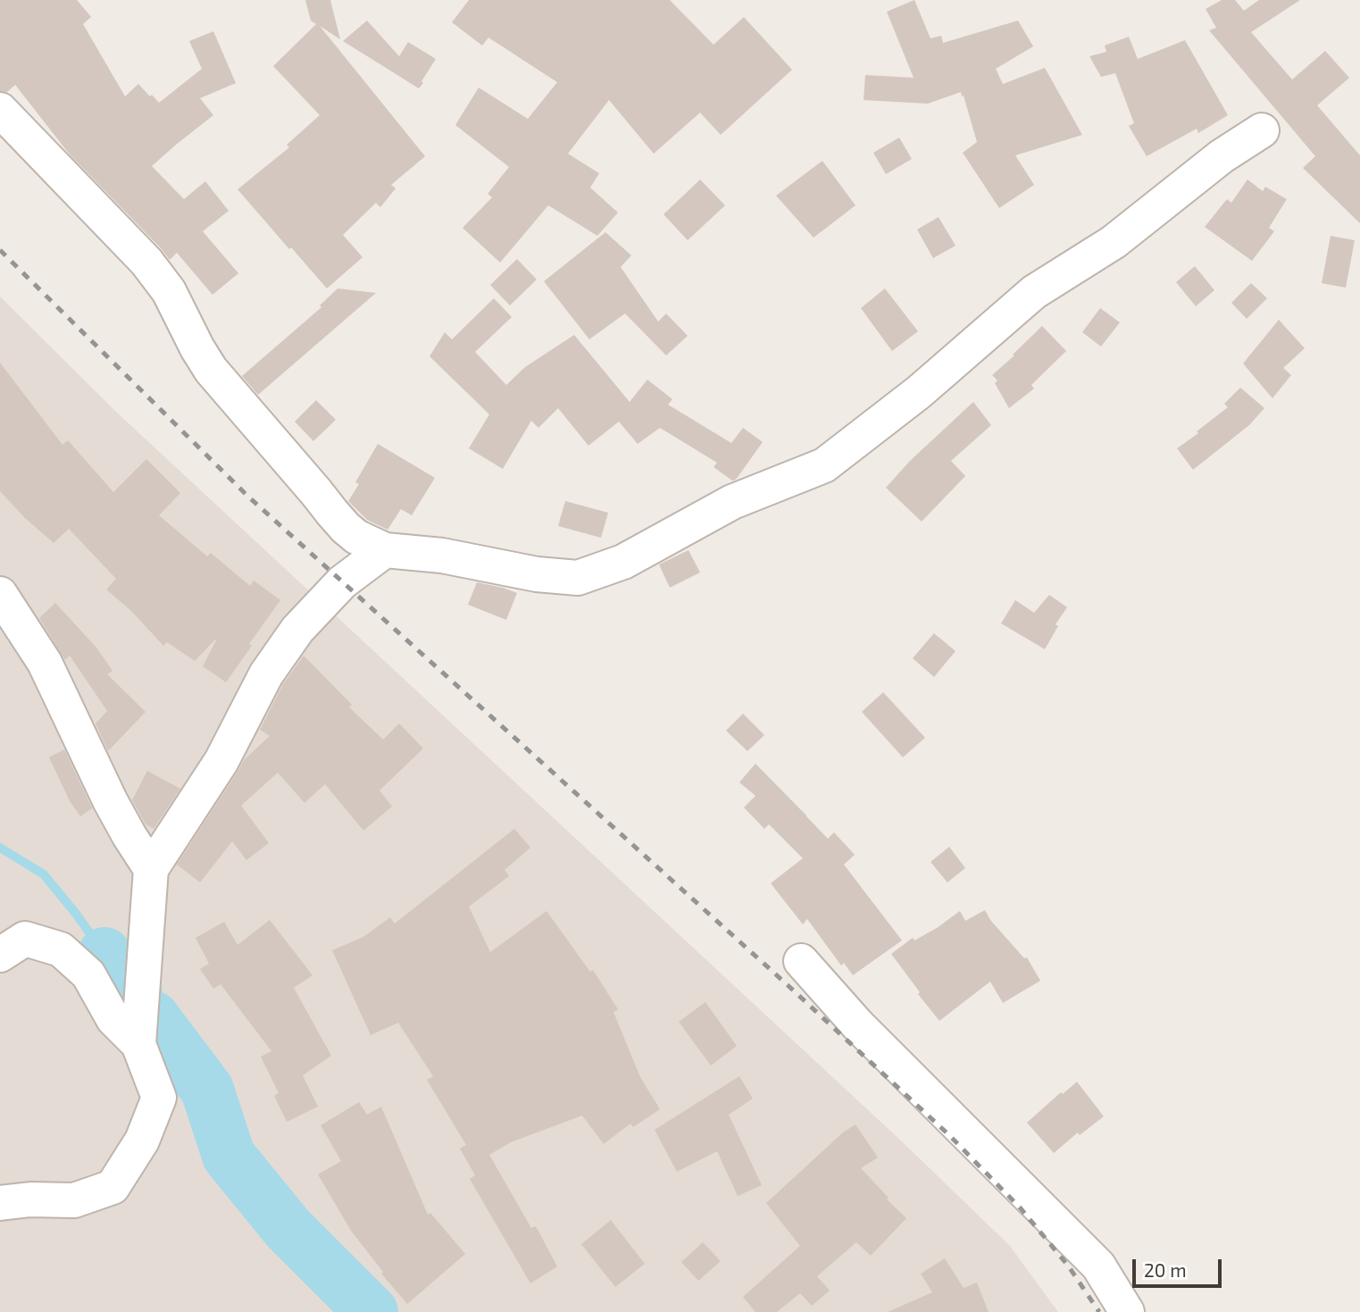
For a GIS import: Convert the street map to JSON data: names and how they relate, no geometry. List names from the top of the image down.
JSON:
{
  "scale_bar": "20 m"
}
